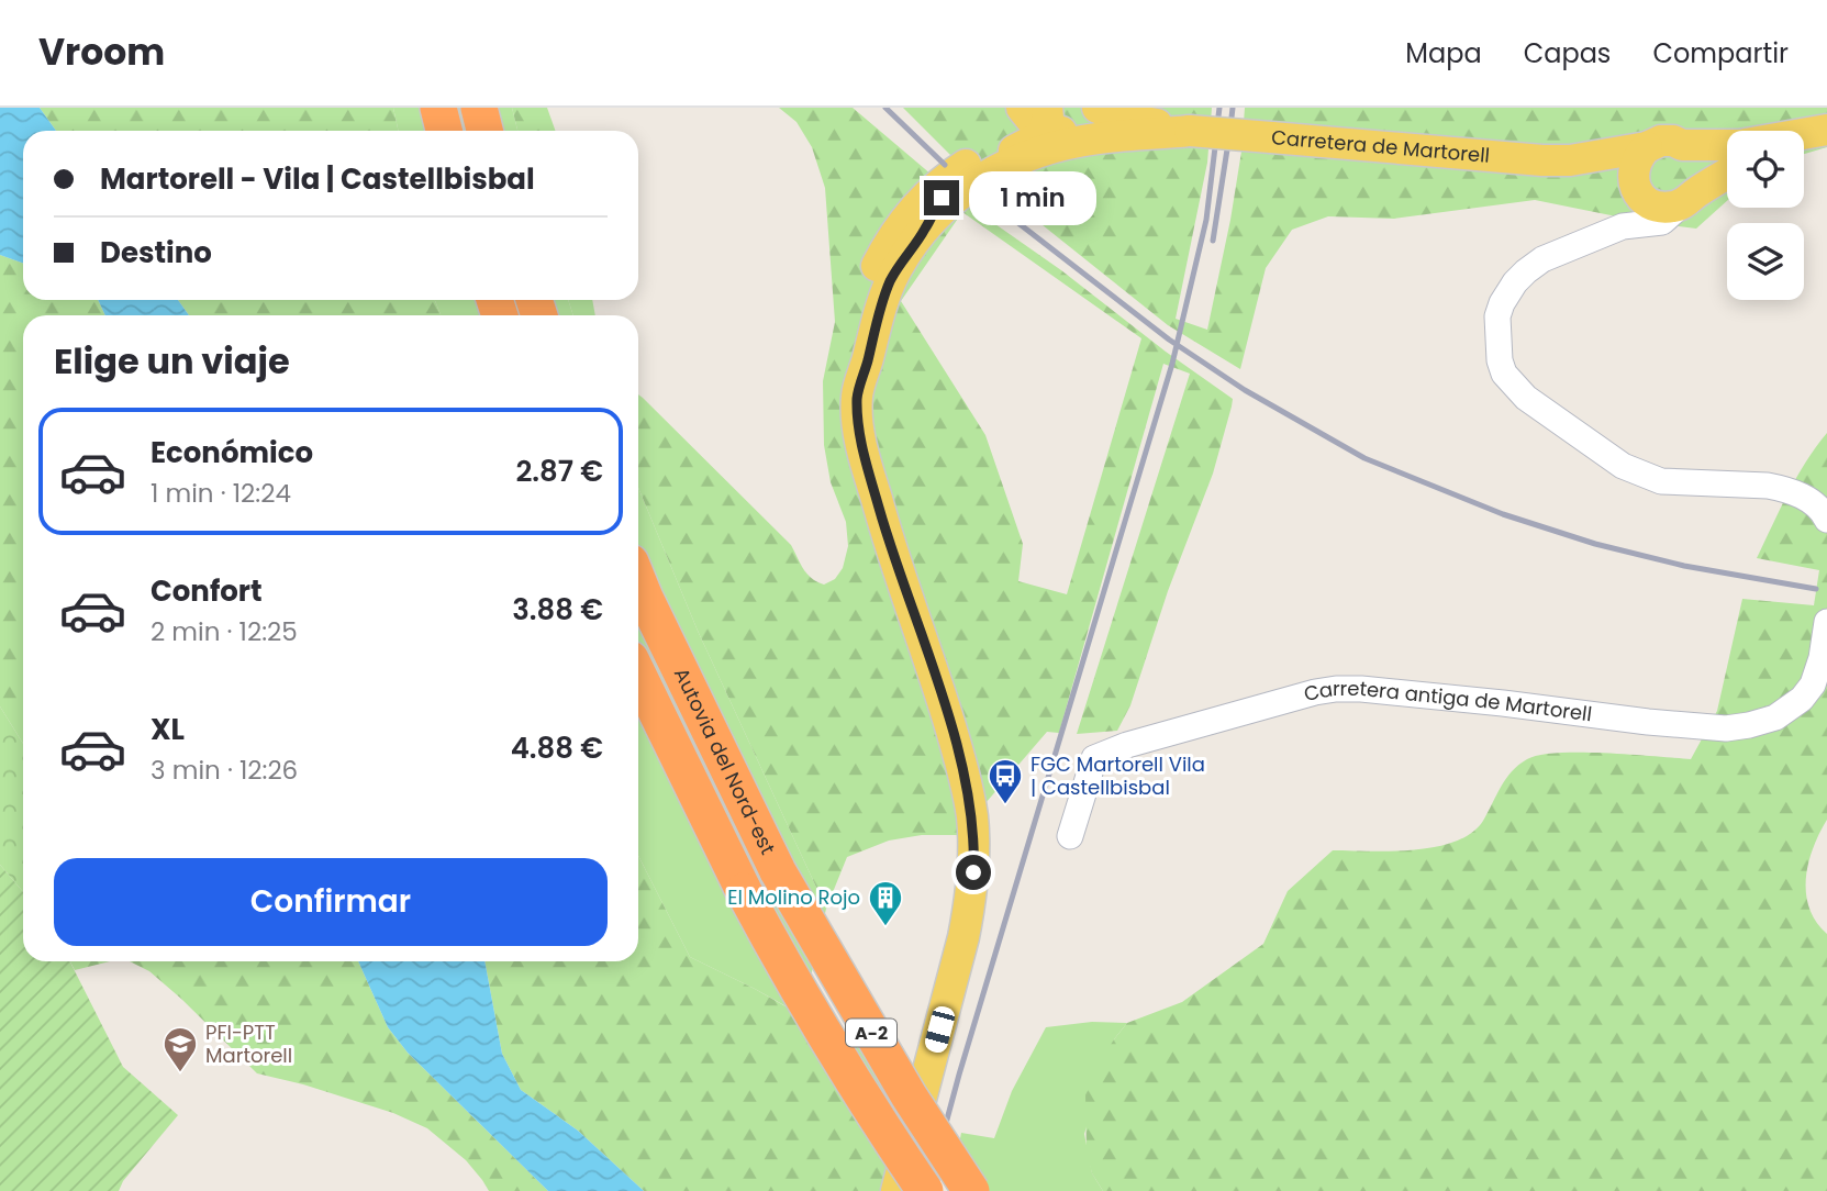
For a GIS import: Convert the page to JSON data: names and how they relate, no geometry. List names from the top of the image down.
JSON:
{
  "streets": {
    "highway": ["Autovia del Nord-est", "A-2"],
    "main road": ["Carretera de Martorell"],
    "street": ["Carretera antiga de Martorell"]
  },
  "places": {
    "bus stop": ["FGC Martorell Vila | Castellbisbal"],
    "building": ["El Molino Rojo"],
    "school or university": ["PFI-PTT Martorell"]
  },
  "page": {
    "header": "Vroom",
    "nav": ["Mapa", "Capas", "Compartir"],
    "banner": ["Martorell - Vila | Castellbisbal", "Destino"],
    "bubble": "1 min",
    "heading": "Elige un viaje",
    "list": [
      {
        "name": "Económico",
        "note": "1 min · 12:24",
        "value": "2.87 €"
      },
      {
        "name": "Confort",
        "note": "2 min · 12:25",
        "value": "3.88 €"
      },
      {
        "name": "XL",
        "note": "3 min · 12:26",
        "value": "4.88 €"
      }
    ],
    "buttons": "Confirmar"
  }
}
